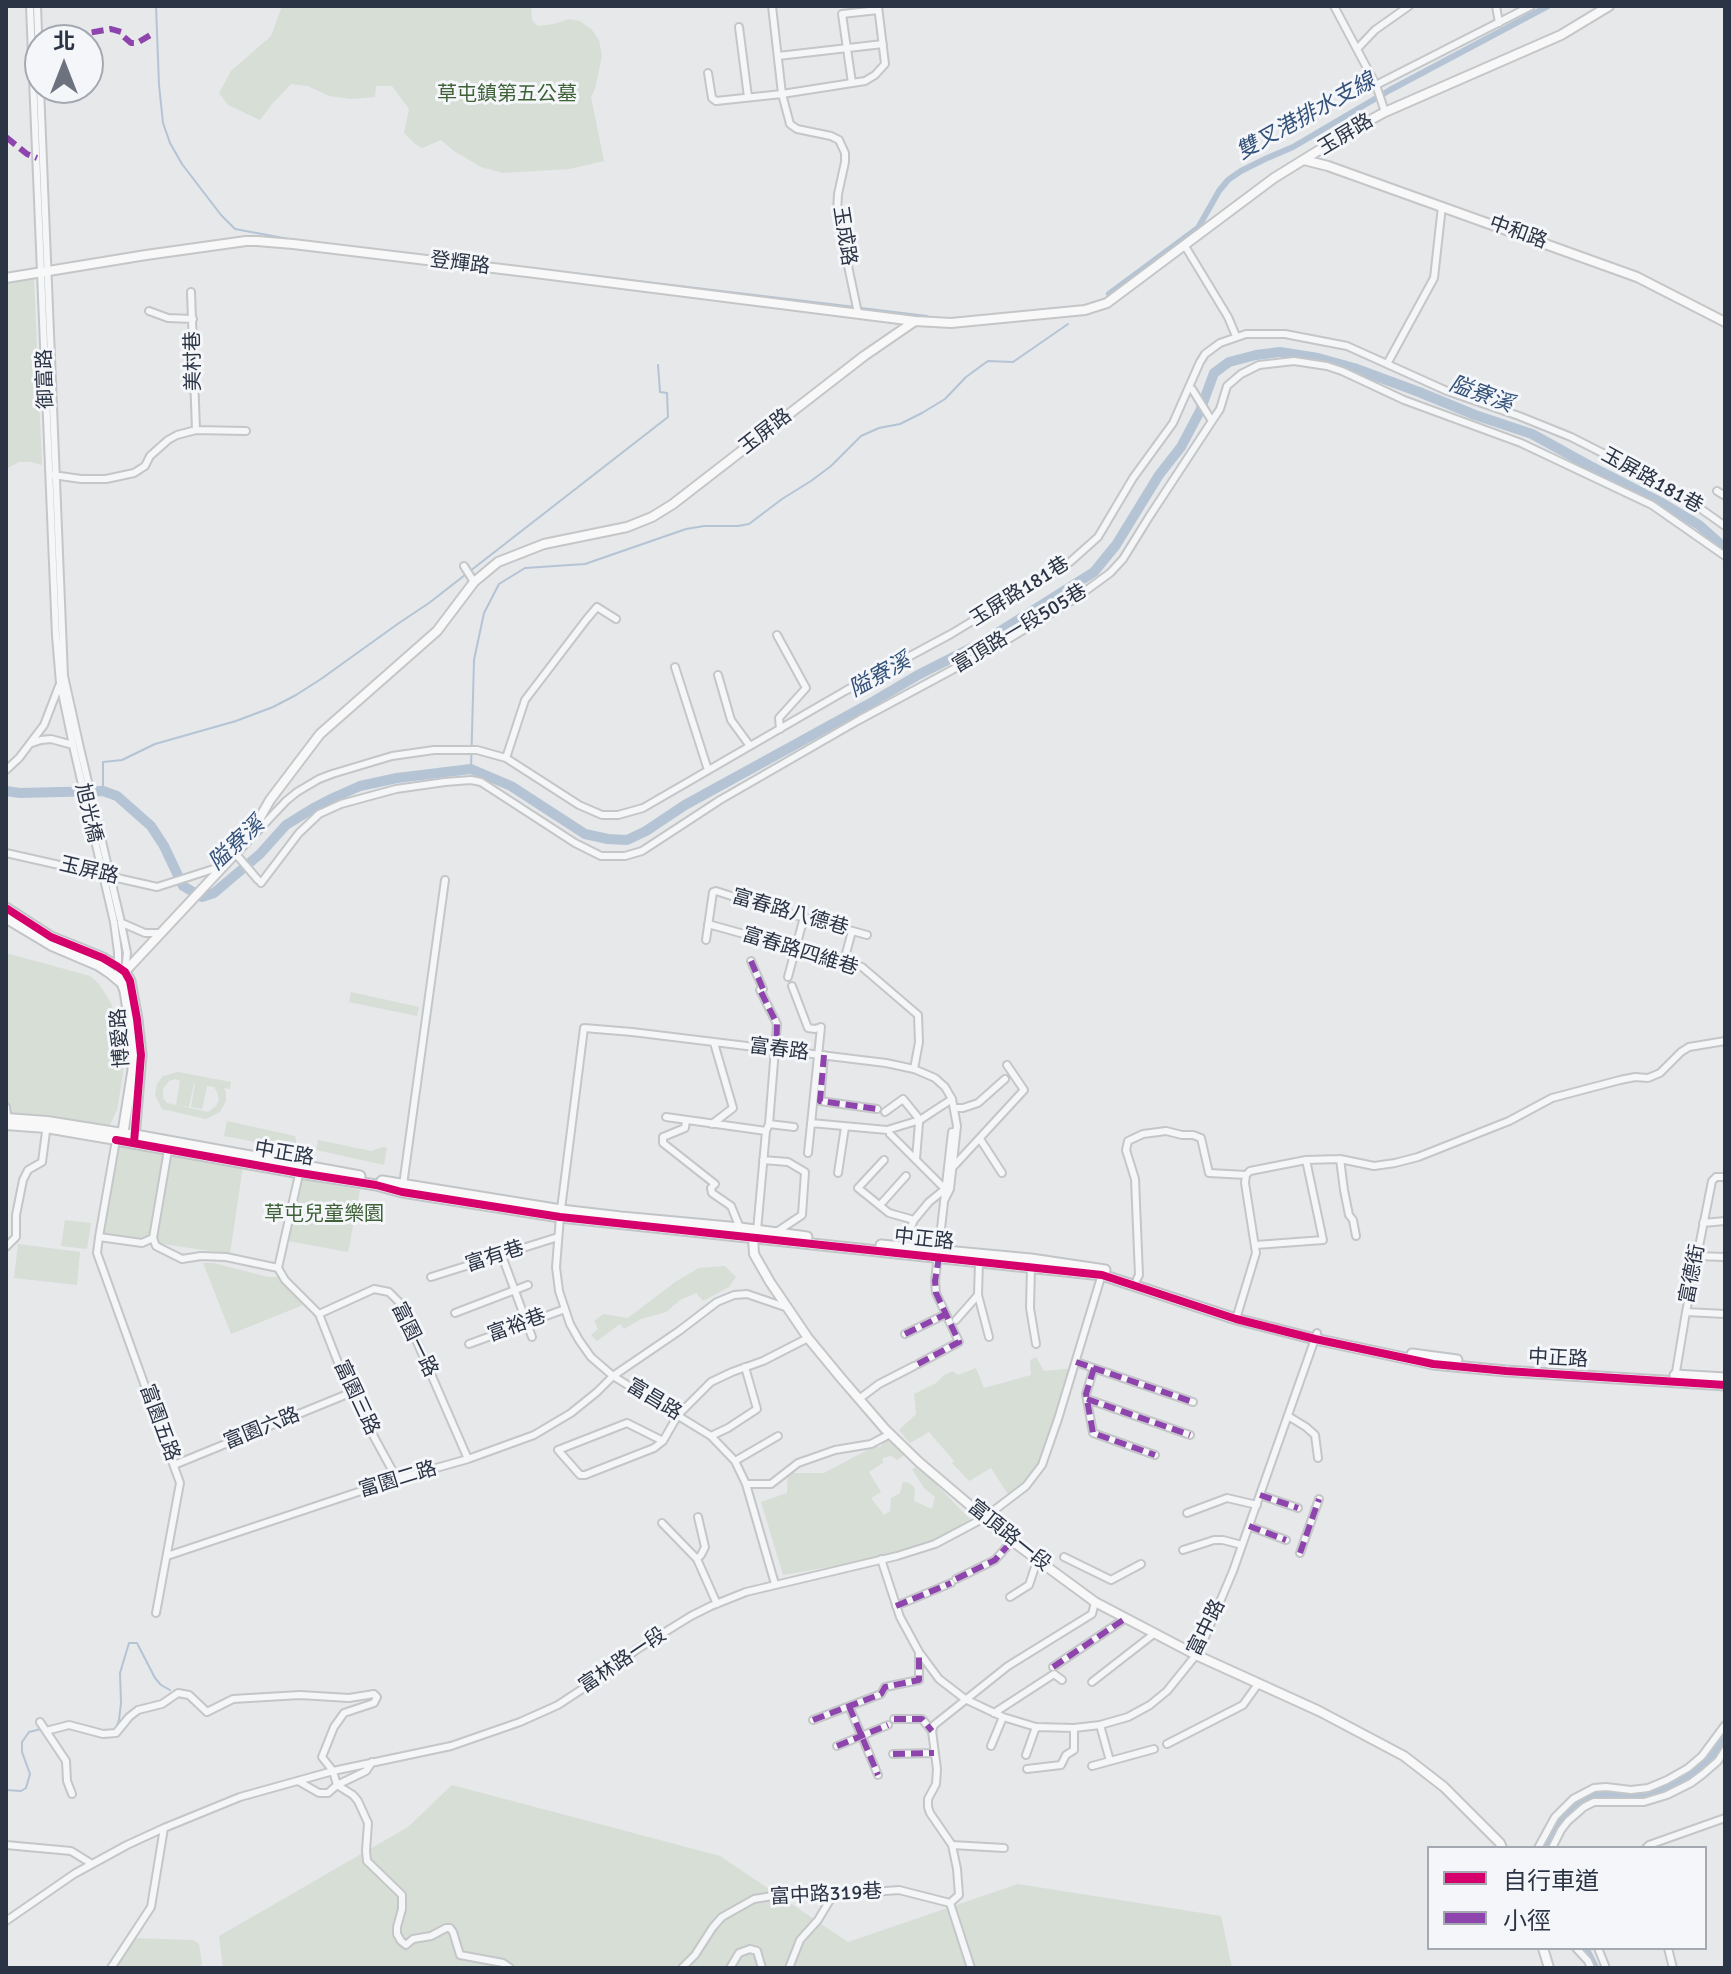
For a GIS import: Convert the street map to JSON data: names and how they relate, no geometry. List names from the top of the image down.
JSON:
{
  "streets": {
    "main road": ["博愛路", "中正路"],
    "street": [
      "玉屏路",
      "中和路",
      "玉成路",
      "登輝路",
      "美村巷",
      "御富路",
      "玉屏路181巷",
      "富頂路一段505巷",
      "旭光橋",
      "富春路八德巷",
      "富春路四維巷",
      "富春路",
      "富有巷",
      "富德街",
      "富裕巷",
      "富園一路",
      "富園三路",
      "富昌路",
      "富園五路",
      "富園六路",
      "富園二路",
      "富頂路一段",
      "富中路",
      "富林路一段",
      "富中路319巷"
    ]
  },
  "crossings": [
    ["玉屏路", "中和路"],
    ["玉屏路", "登輝路"],
    ["玉屏路", "玉屏路181巷"],
    ["玉屏路", "富頂路一段505巷"],
    ["玉成路", "登輝路"],
    ["登輝路", "御富路"],
    ["御富路", "旭光橋"],
    ["富春路八德巷", "富春路四維巷"],
    ["富春路四維巷", "富春路"],
    ["博愛路", "中正路"],
    ["博愛路", "富園五路"],
    ["富春路", "富昌路"],
    ["富春路", "富頂路一段"],
    ["中正路", "富德街"],
    ["中正路", "富昌路"],
    ["中正路", "富園五路"],
    ["中正路", "富頂路一段"],
    ["中正路", "富中路"],
    ["中正路", "富林路一段"],
    ["富有巷", "富昌路"],
    ["富裕巷", "富昌路"],
    ["富園一路", "富園三路"],
    ["富園一路", "富園二路"],
    ["富園三路", "富園六路"],
    ["富園三路", "富園二路"],
    ["富昌路", "富園二路"],
    ["富昌路", "富林路一段"],
    ["富園五路", "富園六路"],
    ["富園五路", "富園二路"],
    ["富園二路", "富頂路一段"],
    ["富頂路一段", "富中路"],
    ["富頂路一段", "富林路一段"],
    ["富中路", "富林路一段"]
  ],
  "water": ["雙叉港排水支線", "隘寮溪"],
  "parks": ["草屯鎮第五公墓", "草屯兒童樂園"],
  "legend": ["自行車道", "小徑"],
  "north": "top"
}
